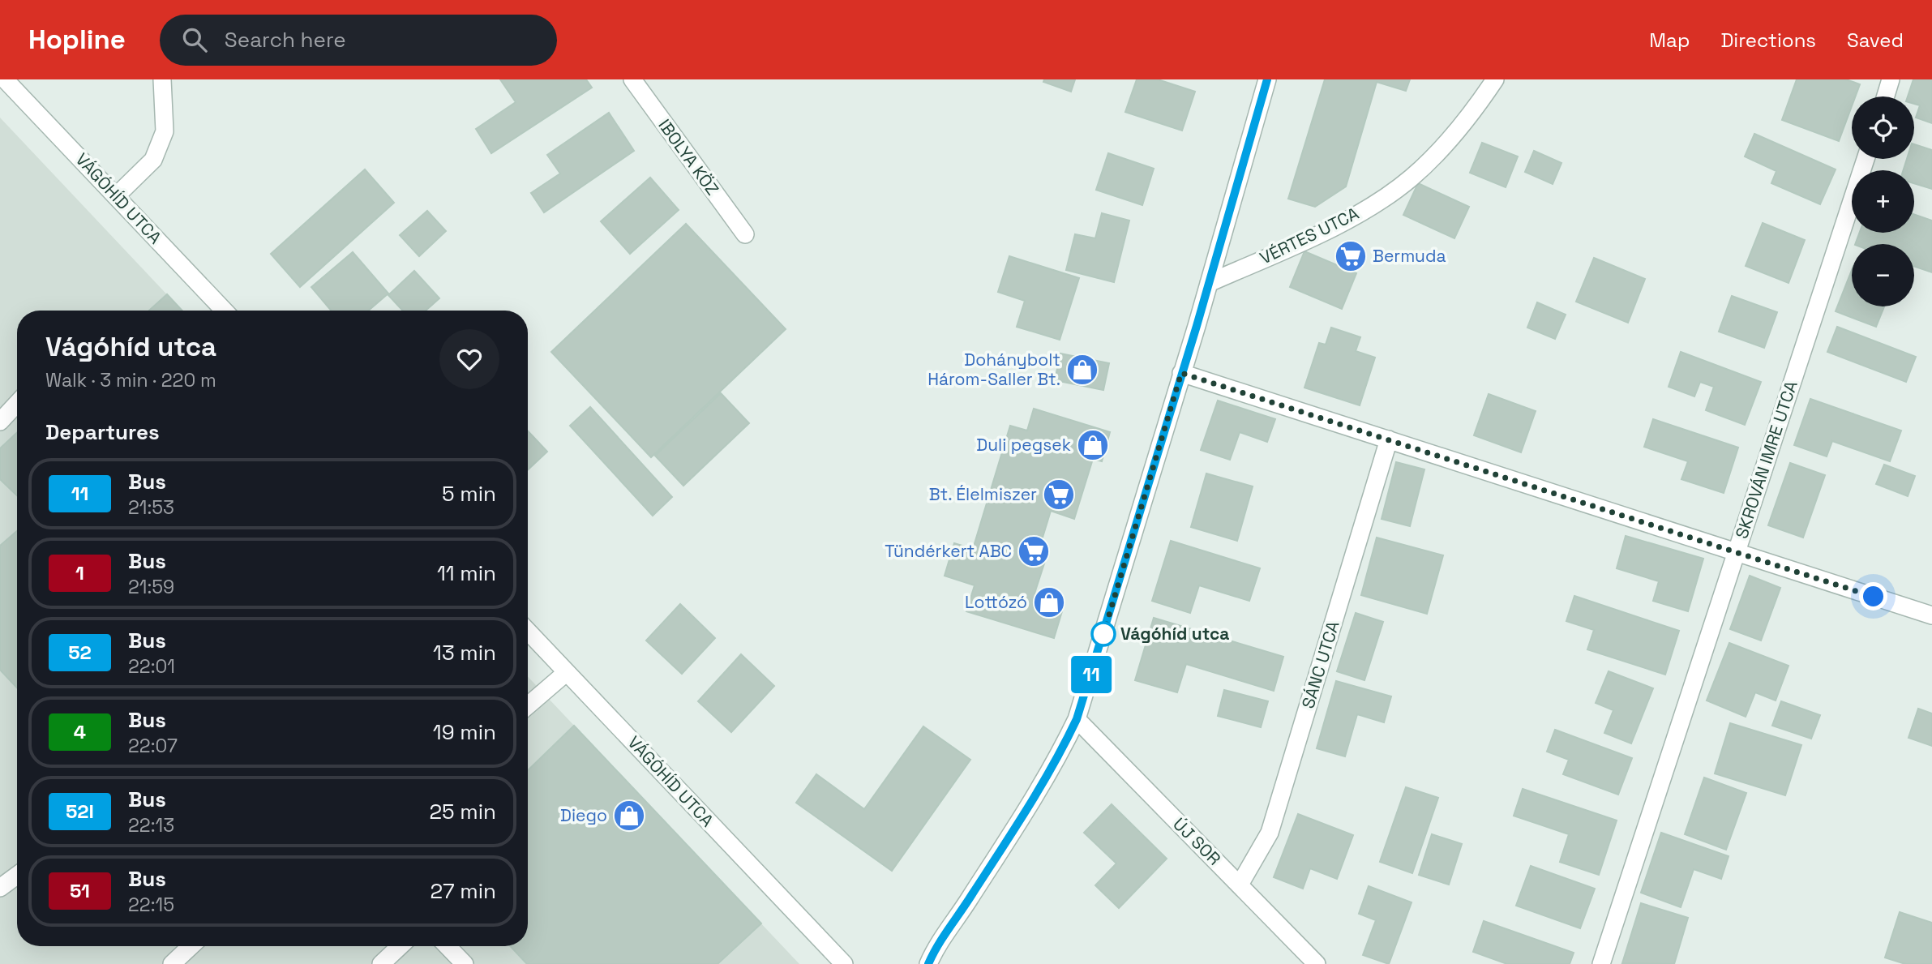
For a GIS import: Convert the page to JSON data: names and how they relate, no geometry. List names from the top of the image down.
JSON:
{
  "streets": {
    "street": [
      "IBOLYA KÖZ",
      "VÁGÓHÍD UTCA",
      "VÉRTES UTCA",
      "SKROVÁN IMRE UTCA",
      "SÁNC UTCA",
      "ÚJ SOR"
    ]
  },
  "crossings": [
    ["SÁNC UTCA", "ÚJ SOR"]
  ],
  "places": {
    "supermarket": ["Bermuda", "Bt. Élelmiszer", "Tündérkert ABC"],
    "shop": [
      "Dohánybolt Három-Saller Bt.",
      "Duli pegsek",
      "Lottózó",
      "Diego"
    ],
    "other": ["Vágóhíd utca"]
  },
  "lines": ["bus line 11"],
  "page": {
    "header": "Hopline",
    "search": "Search here",
    "nav": ["Map", "Directions", "Saved"],
    "on_map": "11",
    "map_buttons": ["+", "−"],
    "heading": [
      ["Vágóhíd utca", "Walk · 3 min · 220 m"],
      "Departures"
    ],
    "list": [
      {
        "mark": "11",
        "name": "Bus",
        "note": "21:53",
        "value": "5 min"
      },
      {
        "mark": "1",
        "name": "Bus",
        "note": "21:59",
        "value": "11 min"
      },
      {
        "mark": "52",
        "name": "Bus",
        "note": "22:01",
        "value": "13 min"
      },
      {
        "mark": "4",
        "name": "Bus",
        "note": "22:07",
        "value": "19 min"
      },
      {
        "mark": "52I",
        "name": "Bus",
        "note": "22:13",
        "value": "25 min"
      },
      {
        "mark": "51",
        "name": "Bus",
        "note": "22:15",
        "value": "27 min"
      }
    ]
  }
}
